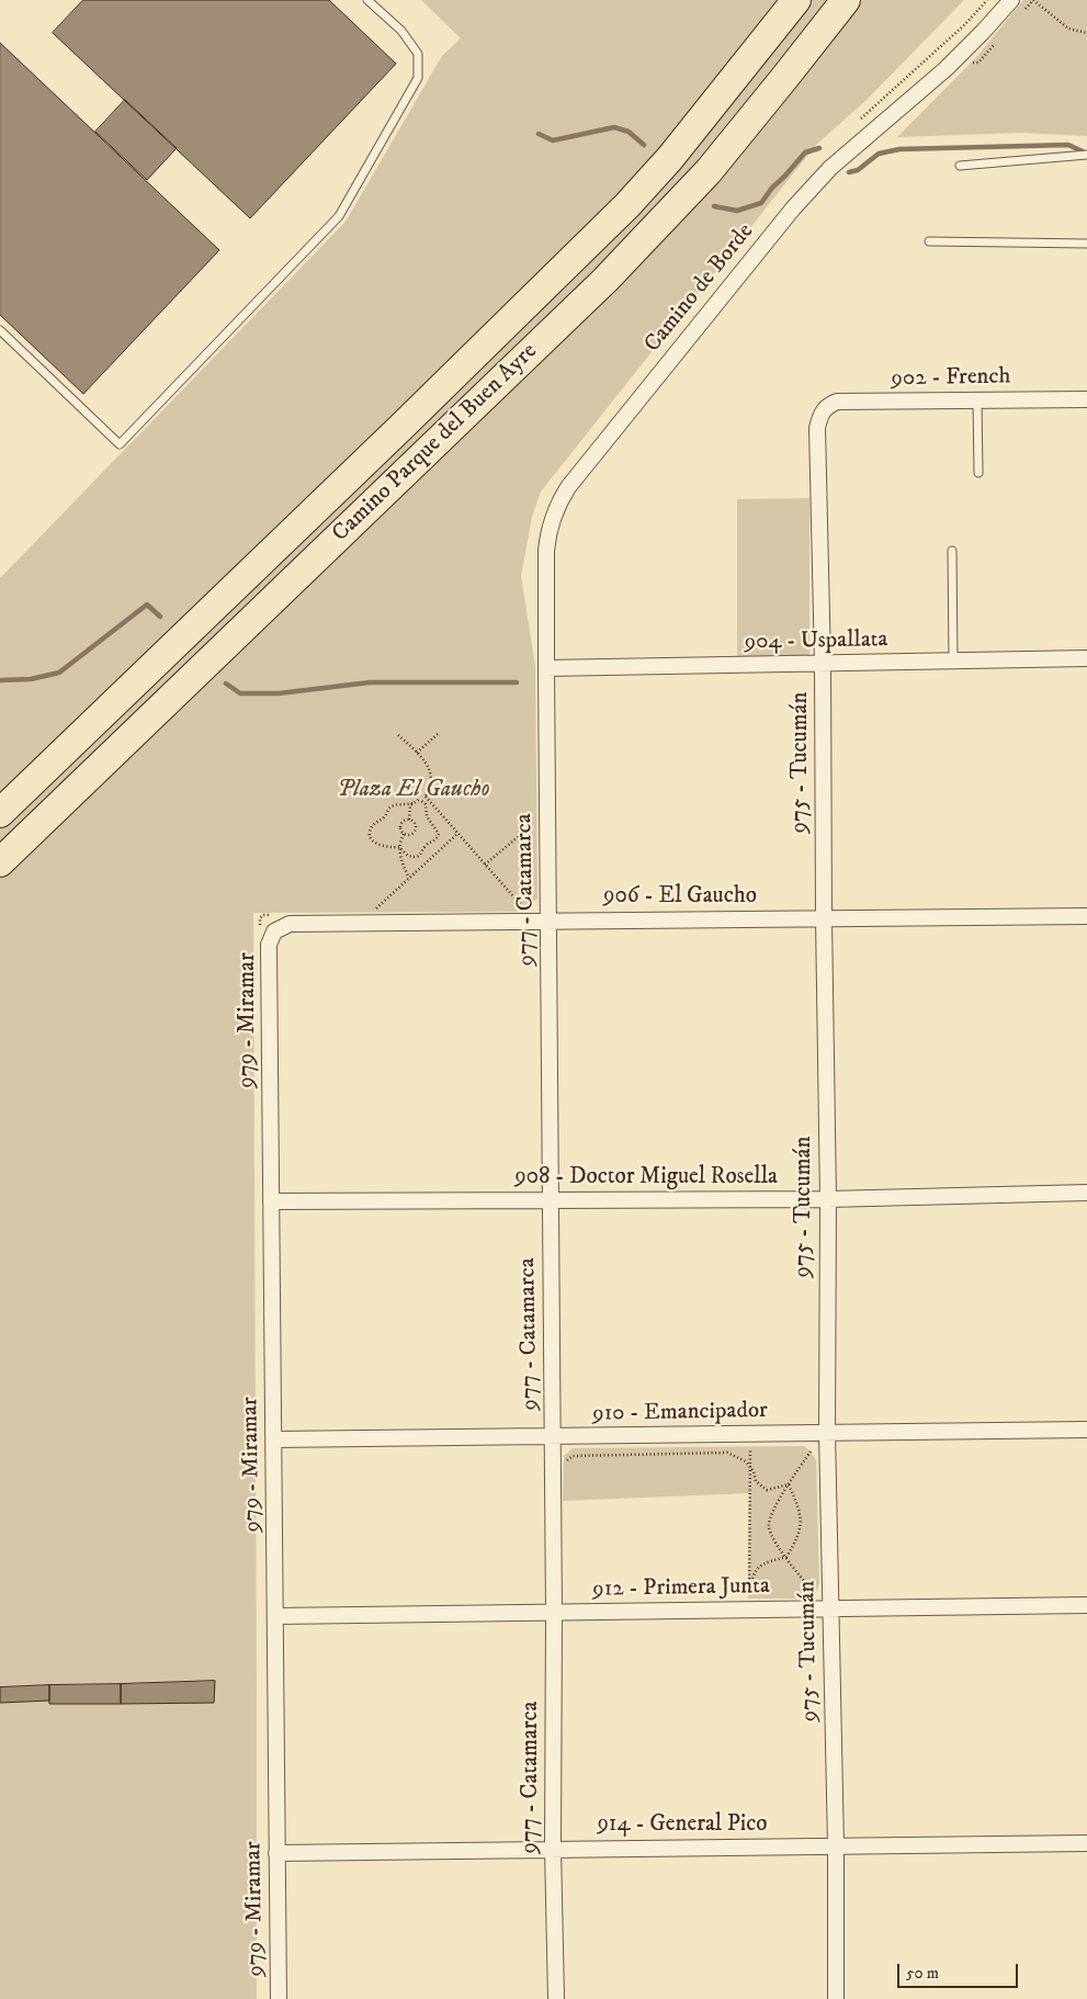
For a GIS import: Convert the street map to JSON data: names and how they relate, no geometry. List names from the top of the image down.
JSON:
{
  "streets": {
    "highway": ["Camino Parque del Buen Ayre"],
    "street": [
      "Camino de Borde",
      "902 - French",
      "904 - Uspallata",
      "975 - Tucumán",
      "977 - Catamarca",
      "906 - El Gaucho",
      "979 - Miramar",
      "908 - Doctor Miguel Rosella",
      "910 - Emancipador",
      "912 - Primera Junta",
      "914 - General Pico"
    ]
  },
  "crossings": [
    ["Camino de Borde", "904 - Uspallata"],
    ["Camino de Borde", "977 - Catamarca"],
    ["902 - French", "975 - Tucumán"],
    ["904 - Uspallata", "975 - Tucumán"],
    ["904 - Uspallata", "977 - Catamarca"],
    ["975 - Tucumán", "906 - El Gaucho"],
    ["975 - Tucumán", "908 - Doctor Miguel Rosella"],
    ["975 - Tucumán", "910 - Emancipador"],
    ["975 - Tucumán", "912 - Primera Junta"],
    ["975 - Tucumán", "914 - General Pico"],
    ["977 - Catamarca", "906 - El Gaucho"],
    ["977 - Catamarca", "908 - Doctor Miguel Rosella"],
    ["977 - Catamarca", "910 - Emancipador"],
    ["977 - Catamarca", "912 - Primera Junta"],
    ["977 - Catamarca", "914 - General Pico"],
    ["906 - El Gaucho", "979 - Miramar"],
    ["979 - Miramar", "908 - Doctor Miguel Rosella"],
    ["979 - Miramar", "910 - Emancipador"],
    ["979 - Miramar", "912 - Primera Junta"],
    ["979 - Miramar", "914 - General Pico"]
  ],
  "parks": ["Plaza El Gaucho"],
  "scale_bar": "50 m"
}
